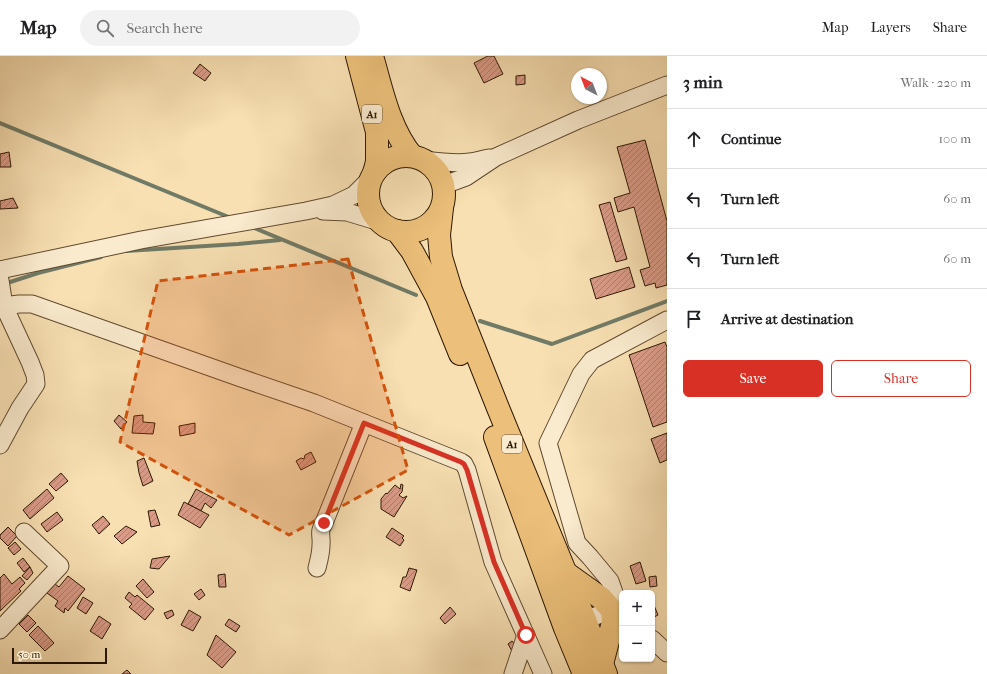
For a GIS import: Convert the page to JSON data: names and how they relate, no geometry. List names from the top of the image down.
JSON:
{
  "streets": {
    "highway": ["A1"]
  },
  "scale_bar": "50 m",
  "north": "top left",
  "page": {
    "header": "Map",
    "search": "Search here",
    "nav": ["Map", "Layers", "Share"],
    "heading": ["3 min", "Walk · 220 m"],
    "list": [
      ["Continue", "100 m"],
      ["Turn left", "60 m"],
      ["Turn left", "60 m"],
      "Arrive at destination"
    ],
    "buttons": ["Save", "Share"],
    "map_buttons": ["+", "−"],
    "scale": "50 m"
  }
}
